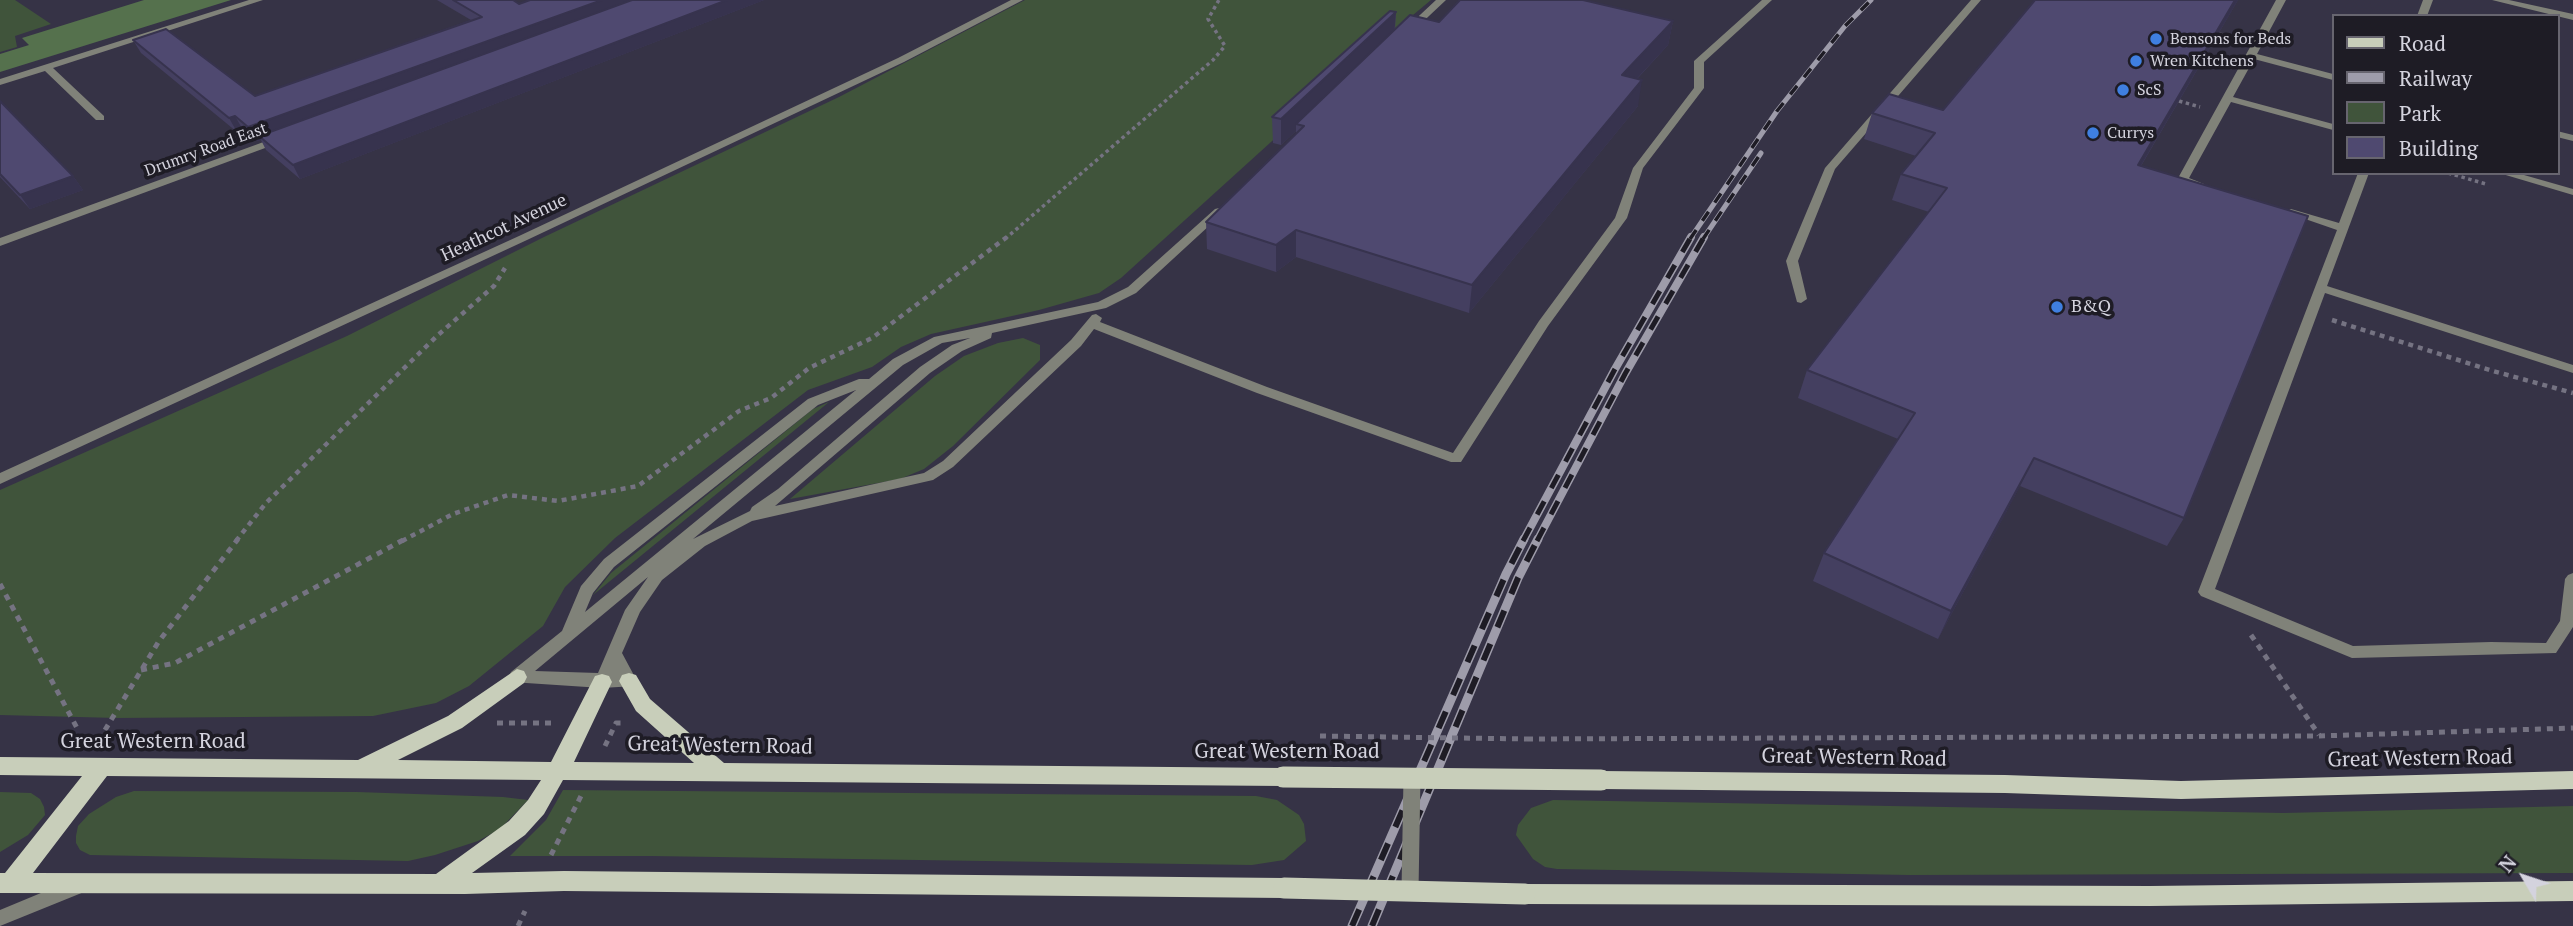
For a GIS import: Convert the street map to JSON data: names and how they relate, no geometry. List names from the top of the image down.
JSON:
{
  "streets": {
    "main road": ["Great Western Road"],
    "street": ["Drumry Road East", "Heathcot Avenue"]
  },
  "places": [
    "Bensons for Beds",
    "Wren Kitchens",
    "ScS",
    "Currys",
    "B&Q"
  ],
  "legend": [
    "Road",
    "Railway",
    "Park",
    "Building"
  ],
  "north": "top left"
}
